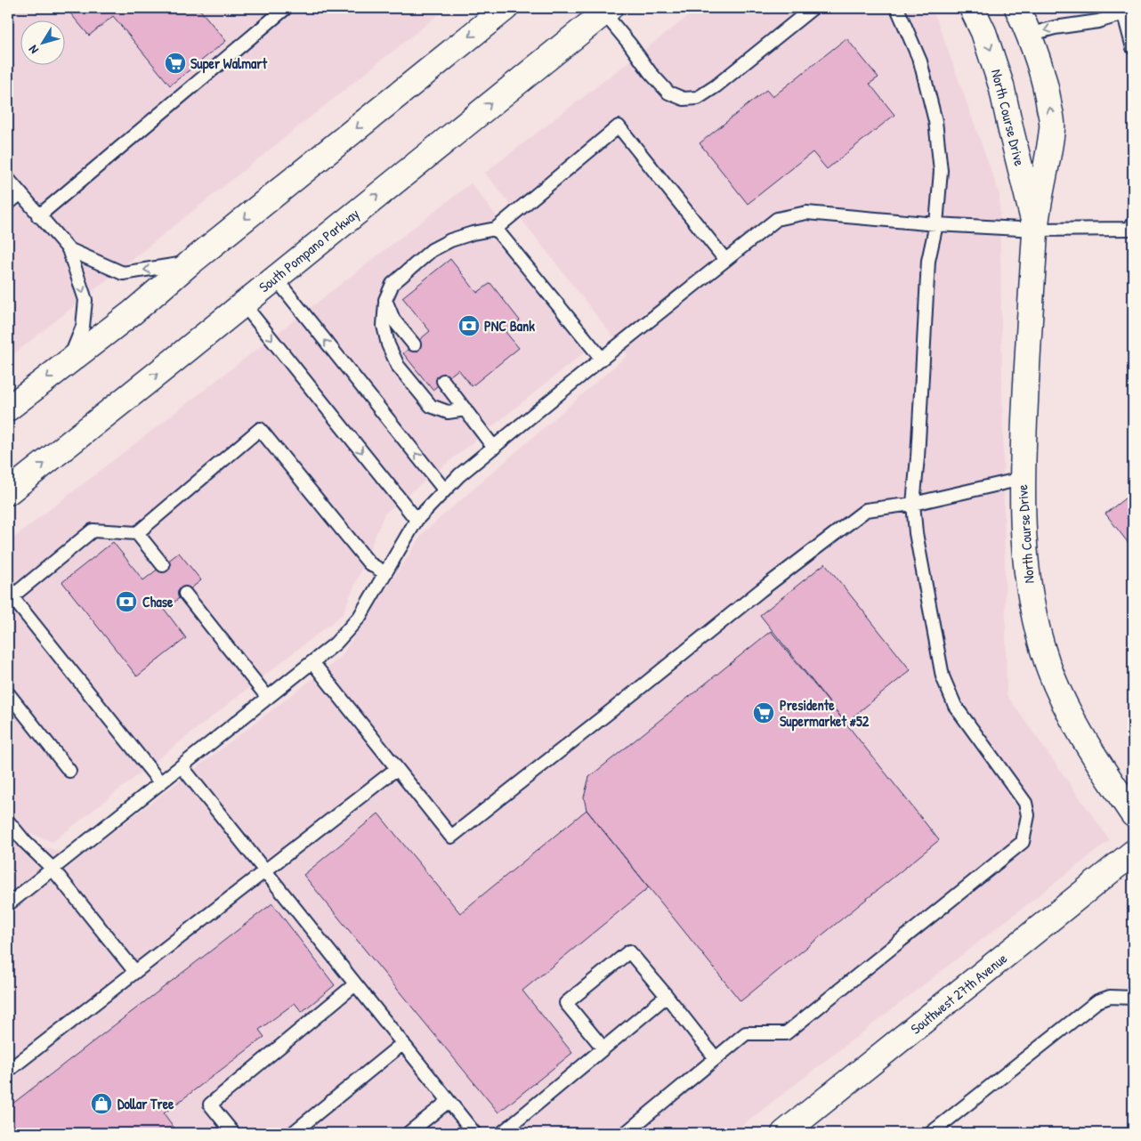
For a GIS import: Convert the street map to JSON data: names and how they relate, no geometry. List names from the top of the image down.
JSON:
{
  "streets": {
    "street": ["North Course Drive", "South Pompano Parkway", "Southwest 27th Avenue"]
  },
  "places": {
    "supermarket": ["Super Walmart", "Presidente Supermarket #52"],
    "bank": ["PNC Bank", "Chase"],
    "shop": ["Dollar Tree"]
  },
  "north": "bottom left"
}
